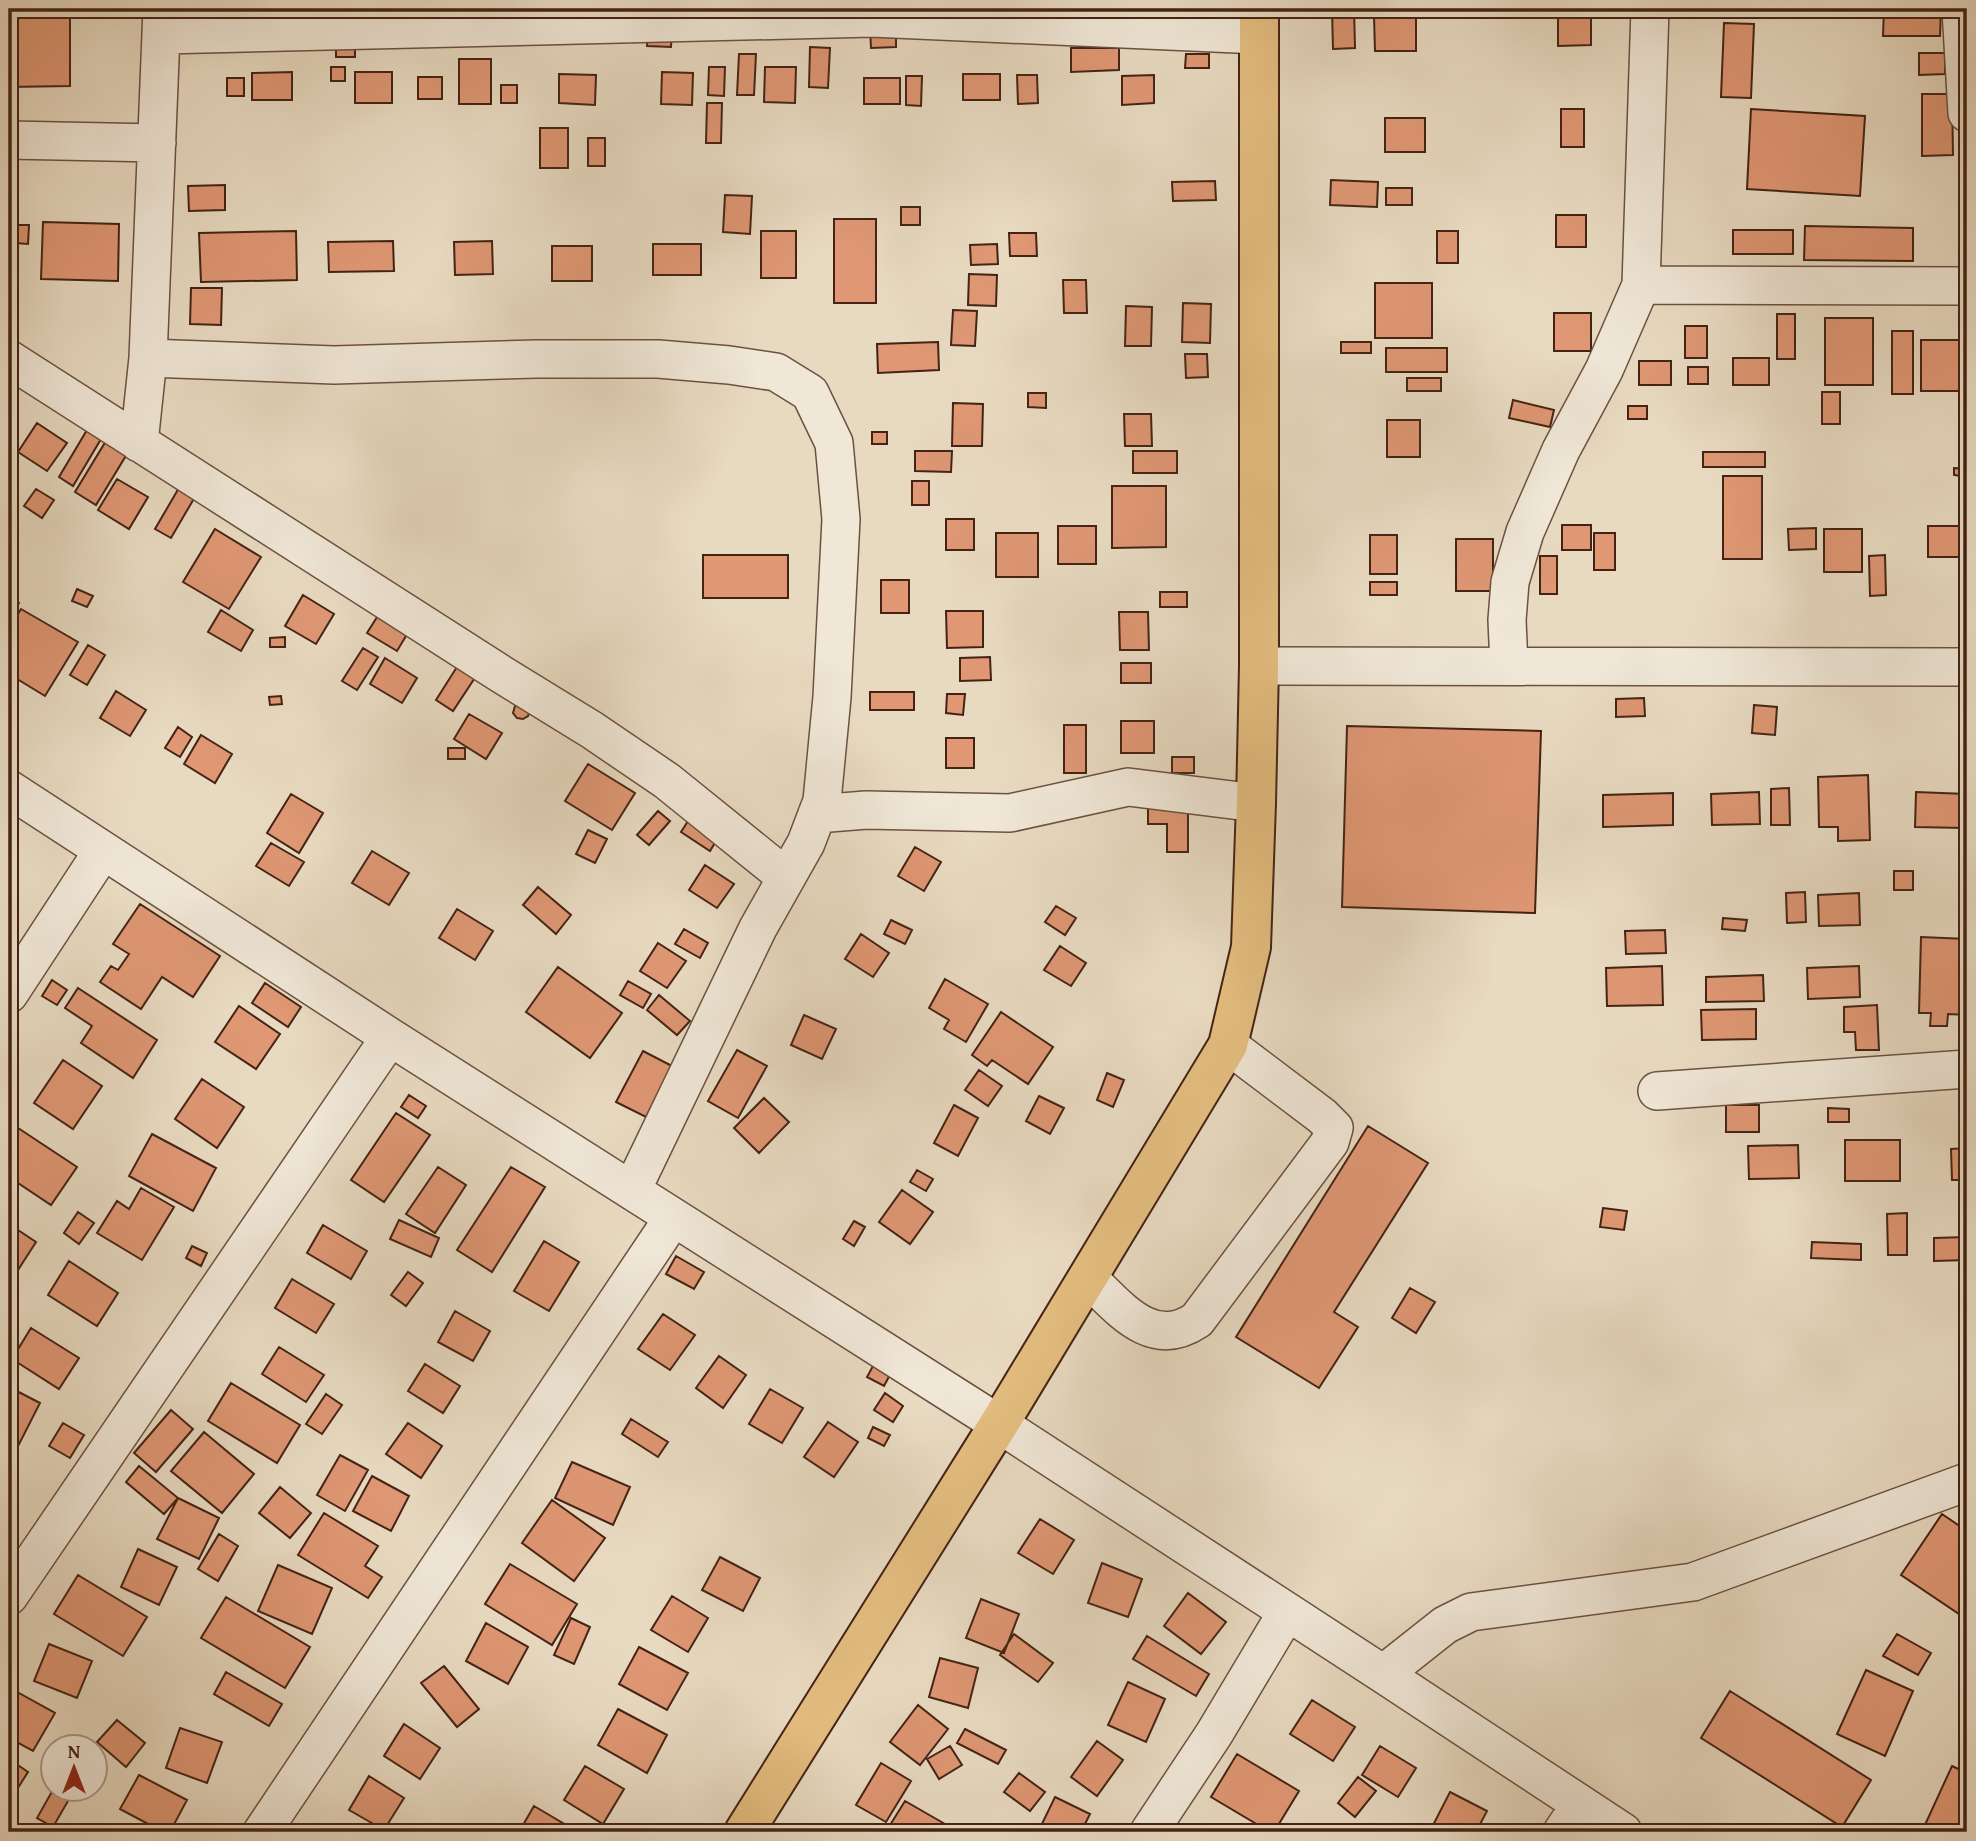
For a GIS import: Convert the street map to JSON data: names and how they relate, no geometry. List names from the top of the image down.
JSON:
{
  "north": "top"
}
